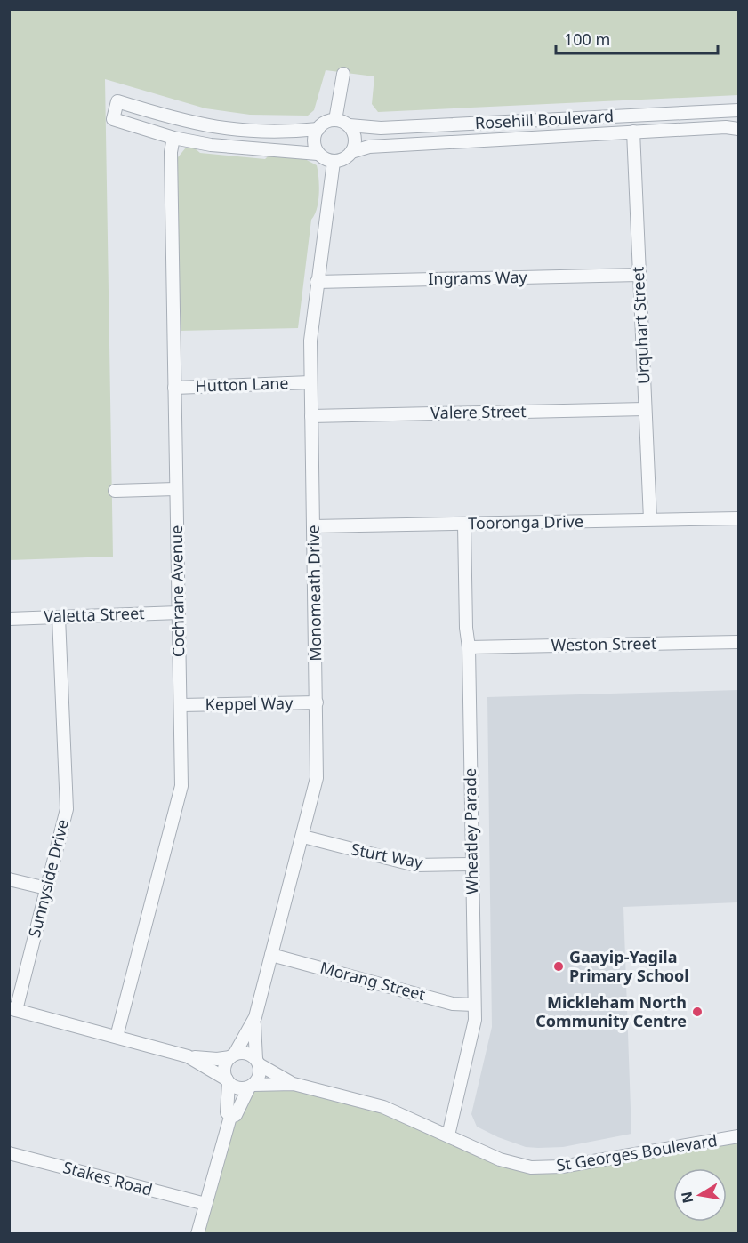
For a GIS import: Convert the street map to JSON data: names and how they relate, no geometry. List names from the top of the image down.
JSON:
{
  "streets": {
    "street": [
      "Rosehill Boulevard",
      "Ingrams Way",
      "Urquhart Street",
      "Hutton Lane",
      "Valere Street",
      "Tooronga Drive",
      "Cochrane Avenue",
      "Monomeath Drive",
      "Valetta Street",
      "Weston Street",
      "Keppel Way",
      "Wheatley Parade",
      "Sturt Way",
      "Sunnyside Drive",
      "Morang Street",
      "St Georges Boulevard",
      "Stakes Road"
    ]
  },
  "crossings": [
    ["Rosehill Boulevard", "Urquhart Street"],
    ["Rosehill Boulevard", "Monomeath Drive"],
    ["Ingrams Way", "Urquhart Street"],
    ["Ingrams Way", "Monomeath Drive"],
    ["Urquhart Street", "Valere Street"],
    ["Urquhart Street", "Tooronga Drive"],
    ["Hutton Lane", "Cochrane Avenue"],
    ["Hutton Lane", "Monomeath Drive"],
    ["Valere Street", "Monomeath Drive"],
    ["Tooronga Drive", "Monomeath Drive"],
    ["Tooronga Drive", "Wheatley Parade"],
    ["Cochrane Avenue", "Valetta Street"],
    ["Cochrane Avenue", "Keppel Way"],
    ["Monomeath Drive", "Keppel Way"],
    ["Monomeath Drive", "Sturt Way"],
    ["Monomeath Drive", "Morang Street"],
    ["Monomeath Drive", "St Georges Boulevard"],
    ["Valetta Street", "Sunnyside Drive"],
    ["Weston Street", "Wheatley Parade"],
    ["Wheatley Parade", "Sturt Way"],
    ["Wheatley Parade", "Morang Street"],
    ["Wheatley Parade", "St Georges Boulevard"]
  ],
  "places": ["Gaayip-Yagila Primary School", "Mickleham North Community Centre"],
  "scale_bar": "100 m",
  "north": "left"
}
